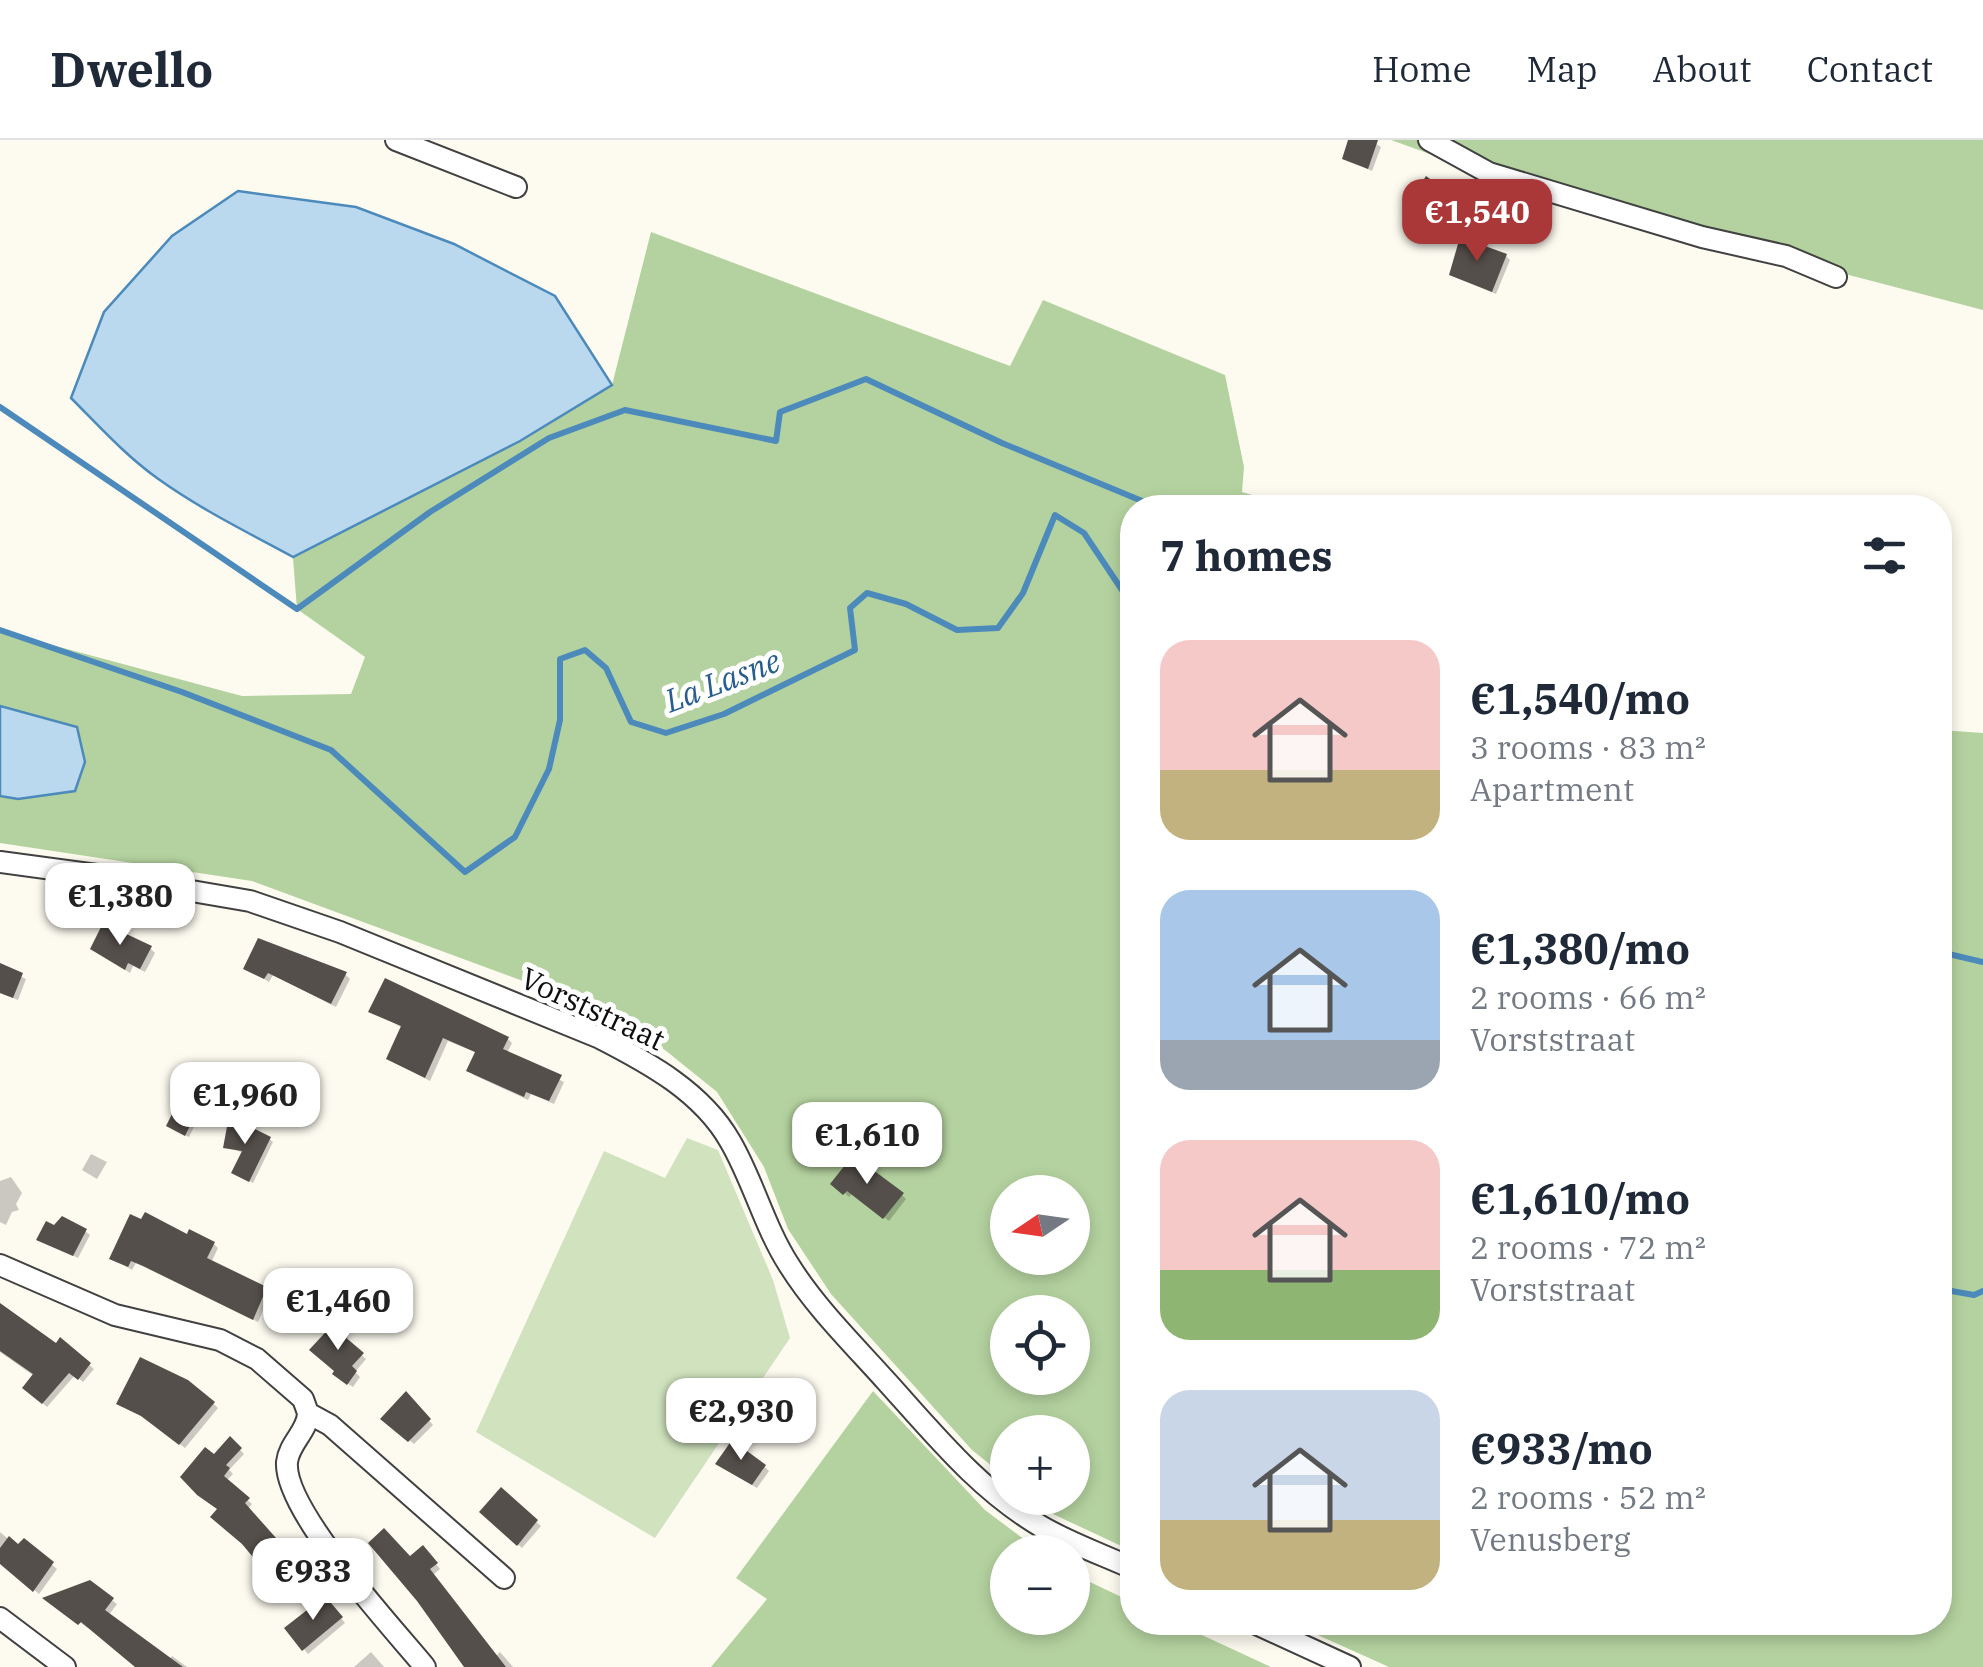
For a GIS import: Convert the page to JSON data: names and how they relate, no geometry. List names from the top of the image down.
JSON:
{
  "streets": {
    "street": ["Vorststraat"]
  },
  "water": ["La Lasne"],
  "north": "left",
  "page": {
    "header": "Dwello",
    "nav": [
      "Home",
      "Map",
      "About",
      "Contact"
    ],
    "price": [
      "€1,540",
      "€1,380",
      "€1,960",
      "€1,610",
      "€1,460",
      "€2,930",
      "€933"
    ],
    "heading": "7 homes",
    "list": [
      {
        "name": "€1,540/mo",
        "note": "3 rooms · 83 m² · Apartment"
      },
      {
        "name": "€1,380/mo",
        "note": "2 rooms · 66 m² · Vorststraat"
      },
      {
        "name": "€1,610/mo",
        "note": "2 rooms · 72 m² · Vorststraat"
      },
      {
        "name": "€933/mo",
        "note": "2 rooms · 52 m² · Venusberg"
      }
    ],
    "map_buttons": ["+", "−"]
  }
}
